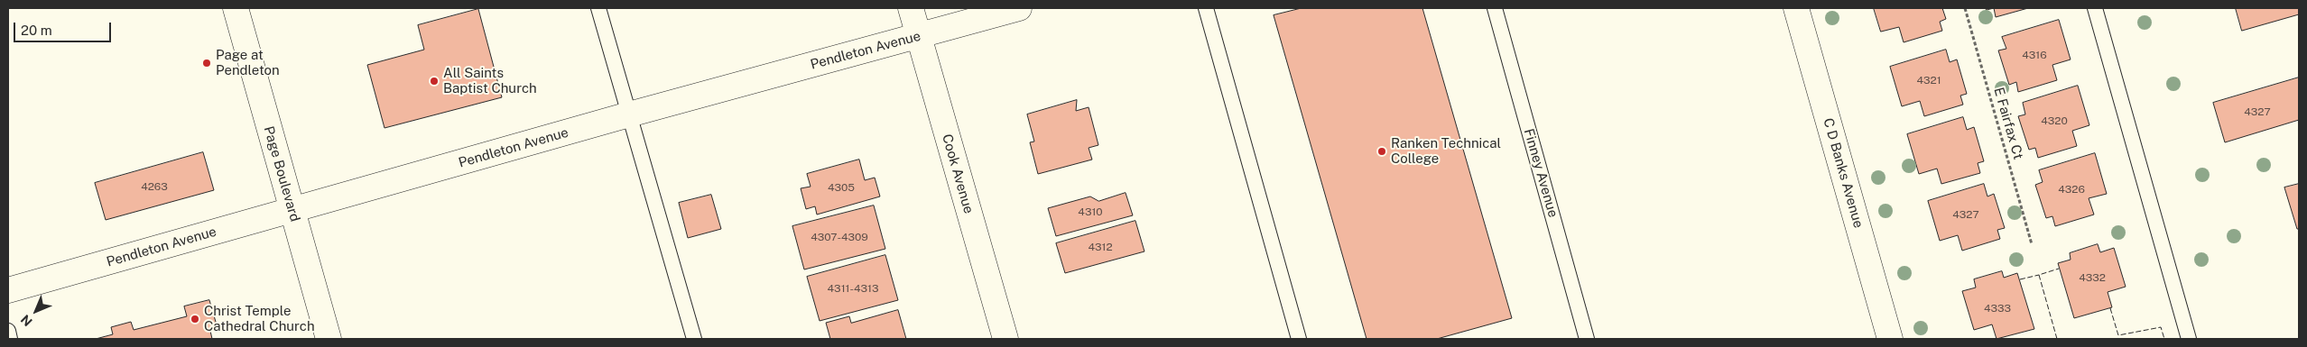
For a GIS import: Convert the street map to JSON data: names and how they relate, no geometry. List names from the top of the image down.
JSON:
{
  "streets": {
    "street": [
      "Pendleton Avenue",
      "C D Banks Avenue",
      "Page Boulevard",
      "Cook Avenue"
    ],
    "lane": ["Finney Avenue"],
    "path": ["E Fairfax Ct"]
  },
  "crossings": [
    ["Pendleton Avenue", "Page Boulevard"],
    ["Pendleton Avenue", "Cook Avenue"]
  ],
  "places": [
    "Page at Pendleton",
    "All Saints Baptist Church",
    "Ranken Technical College",
    "Christ Temple Cathedral Church"
  ],
  "house_numbers": [
    "4316",
    "4321",
    "4327",
    "4320",
    "4263",
    "4305",
    "4326",
    "4310",
    "4327",
    "4307-4309",
    "4312",
    "4332",
    "4311-4313",
    "4333"
  ],
  "scale_bar": "20 m",
  "north": "bottom left"
}
